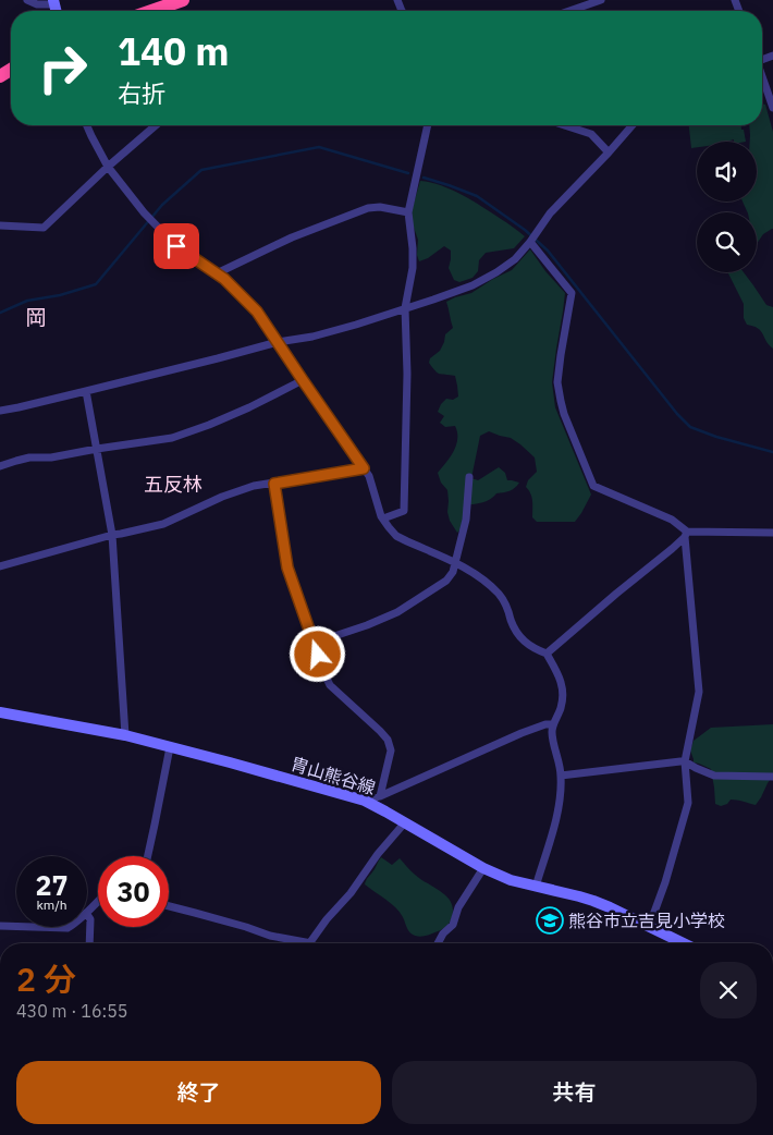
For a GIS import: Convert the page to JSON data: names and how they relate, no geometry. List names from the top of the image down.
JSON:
{
  "streets": {
    "main road": ["胄山熊谷線"]
  },
  "districts": ["岡", "五反林"],
  "places": {
    "school or university": ["熊谷市立吉見小学校"]
  },
  "page": {
    "turn": ["140 m", "右折"],
    "speed": "27 km/h",
    "limit": "30",
    "heading": ["2 分", "430 m · 16:55"],
    "buttons": ["終了", "共有"]
  }
}
